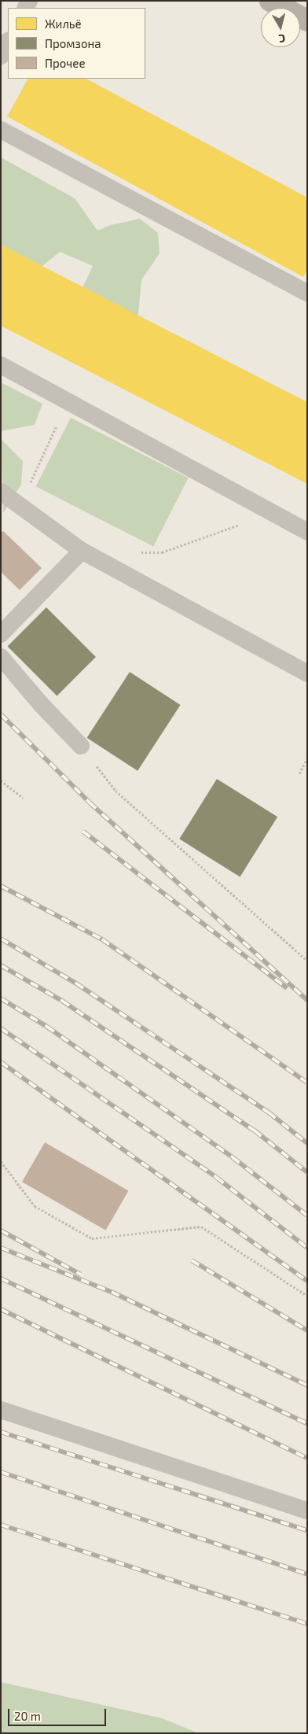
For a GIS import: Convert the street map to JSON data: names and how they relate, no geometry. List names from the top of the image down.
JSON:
{
  "legend": ["Жильё", "Промзона", "Прочее"],
  "scale_bar": "20 m",
  "north": "bottom"
}
